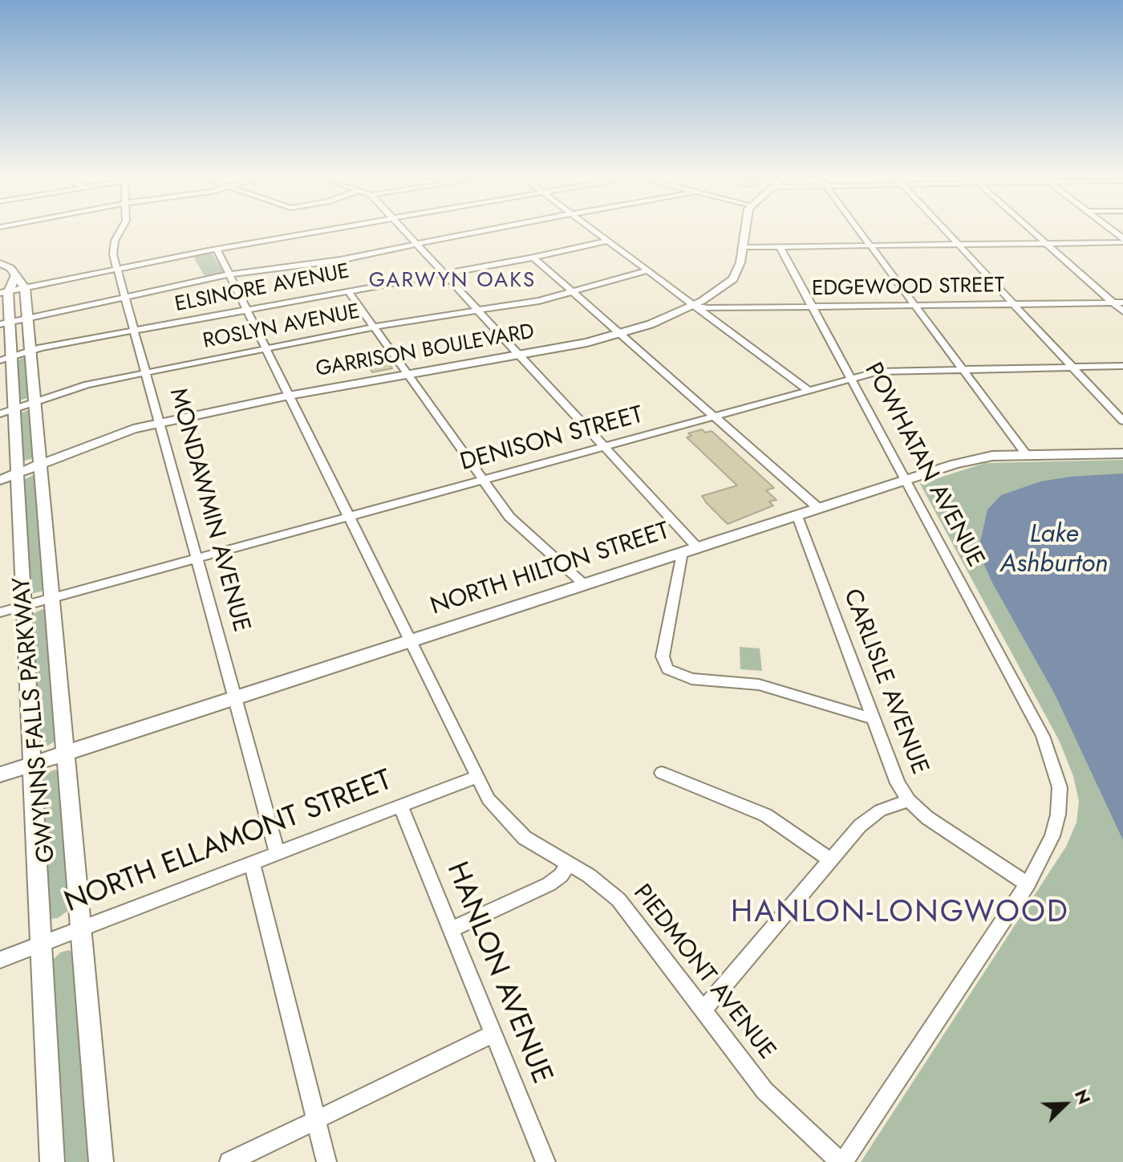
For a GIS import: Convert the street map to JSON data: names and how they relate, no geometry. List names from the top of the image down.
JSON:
{
  "streets": {
    "main road": ["GARRISON BOULEVARD", "NORTH HILTON STREET", "GWYNNS FALLS PARKWAY"],
    "street": [
      "EDGEWOOD STREET",
      "ELSINORE AVENUE",
      "ROSLYN AVENUE",
      "DENISON STREET",
      "POWHATAN AVENUE",
      "MONDAWMIN AVENUE",
      "CARLISLE AVENUE",
      "NORTH ELLAMONT STREET",
      "PIEDMONT AVENUE",
      "HANLON AVENUE"
    ]
  },
  "crossings": [
    ["EDGEWOOD STREET", "GARRISON BOULEVARD"],
    ["EDGEWOOD STREET", "POWHATAN AVENUE"],
    ["ELSINORE AVENUE", "MONDAWMIN AVENUE"],
    ["ELSINORE AVENUE", "GWYNNS FALLS PARKWAY"],
    ["ELSINORE AVENUE", "PIEDMONT AVENUE"],
    ["ROSLYN AVENUE", "MONDAWMIN AVENUE"],
    ["ROSLYN AVENUE", "GWYNNS FALLS PARKWAY"],
    ["ROSLYN AVENUE", "PIEDMONT AVENUE"],
    ["GARRISON BOULEVARD", "MONDAWMIN AVENUE"],
    ["GARRISON BOULEVARD", "GWYNNS FALLS PARKWAY"],
    ["GARRISON BOULEVARD", "PIEDMONT AVENUE"],
    ["DENISON STREET", "POWHATAN AVENUE"],
    ["DENISON STREET", "MONDAWMIN AVENUE"],
    ["DENISON STREET", "GWYNNS FALLS PARKWAY"],
    ["DENISON STREET", "PIEDMONT AVENUE"],
    ["POWHATAN AVENUE", "NORTH HILTON STREET"],
    ["POWHATAN AVENUE", "CARLISLE AVENUE"],
    ["POWHATAN AVENUE", "PIEDMONT AVENUE"],
    ["MONDAWMIN AVENUE", "NORTH HILTON STREET"],
    ["MONDAWMIN AVENUE", "NORTH ELLAMONT STREET"],
    ["NORTH HILTON STREET", "CARLISLE AVENUE"],
    ["NORTH HILTON STREET", "GWYNNS FALLS PARKWAY"],
    ["NORTH HILTON STREET", "PIEDMONT AVENUE"],
    ["GWYNNS FALLS PARKWAY", "NORTH ELLAMONT STREET"],
    ["NORTH ELLAMONT STREET", "PIEDMONT AVENUE"],
    ["NORTH ELLAMONT STREET", "HANLON AVENUE"]
  ],
  "districts": ["GARWYN OAKS", "HANLON-LONGWOOD"],
  "water": ["Lake Ashburton"],
  "north": "top right"
}
